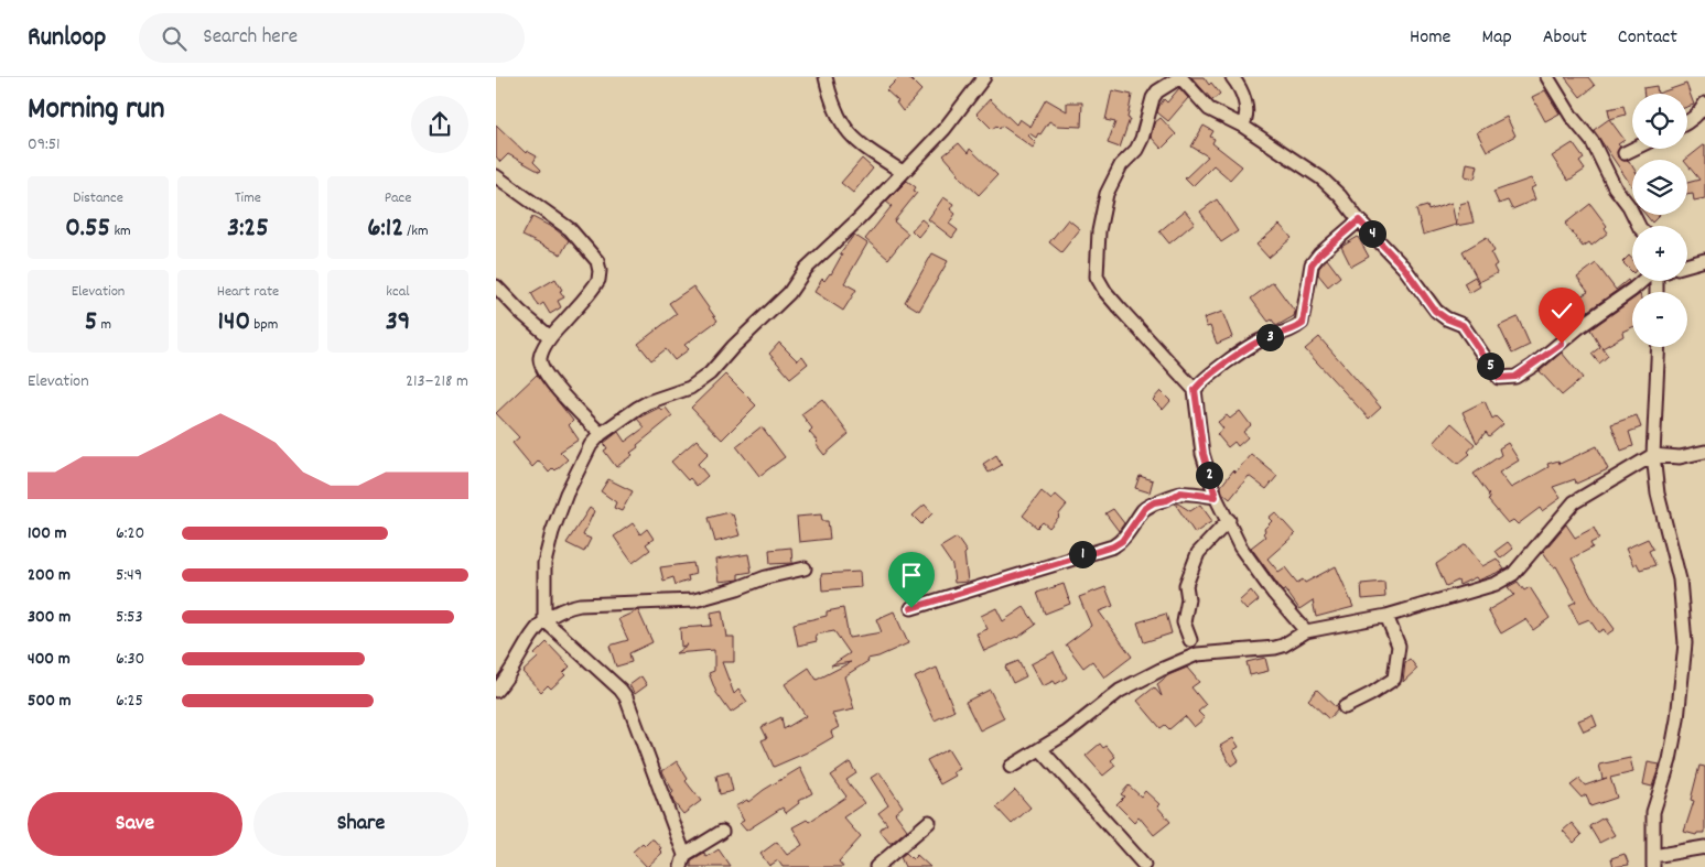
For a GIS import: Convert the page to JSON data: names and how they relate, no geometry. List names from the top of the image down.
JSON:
{
  "page": {
    "header": "Runloop",
    "search": "Search here",
    "nav": [
      "Home",
      "Map",
      "About",
      "Contact"
    ],
    "heading": ["Morning run", "09:51"],
    "map_buttons": ["+", "−"],
    "stats": [
      ["Distance", "0.55 km"],
      ["Time", "3:25"],
      ["Pace", "6:12 /km"],
      ["Elevation", "5 m"],
      ["Heart rate", "140 bpm"],
      ["kcal", "39"]
    ],
    "pins": [
      "4",
      "3",
      "5",
      "2",
      "1"
    ],
    "chart": ["Elevation", "213–218 m"],
    "list": [
      {
        "name": "100 m",
        "note": "6:20"
      },
      {
        "name": "200 m",
        "note": "5:49"
      },
      {
        "name": "300 m",
        "note": "5:53"
      },
      {
        "name": "400 m",
        "note": "6:30"
      },
      {
        "name": "500 m",
        "note": "6:25"
      }
    ],
    "buttons": ["Save", "Share"]
  }
}
